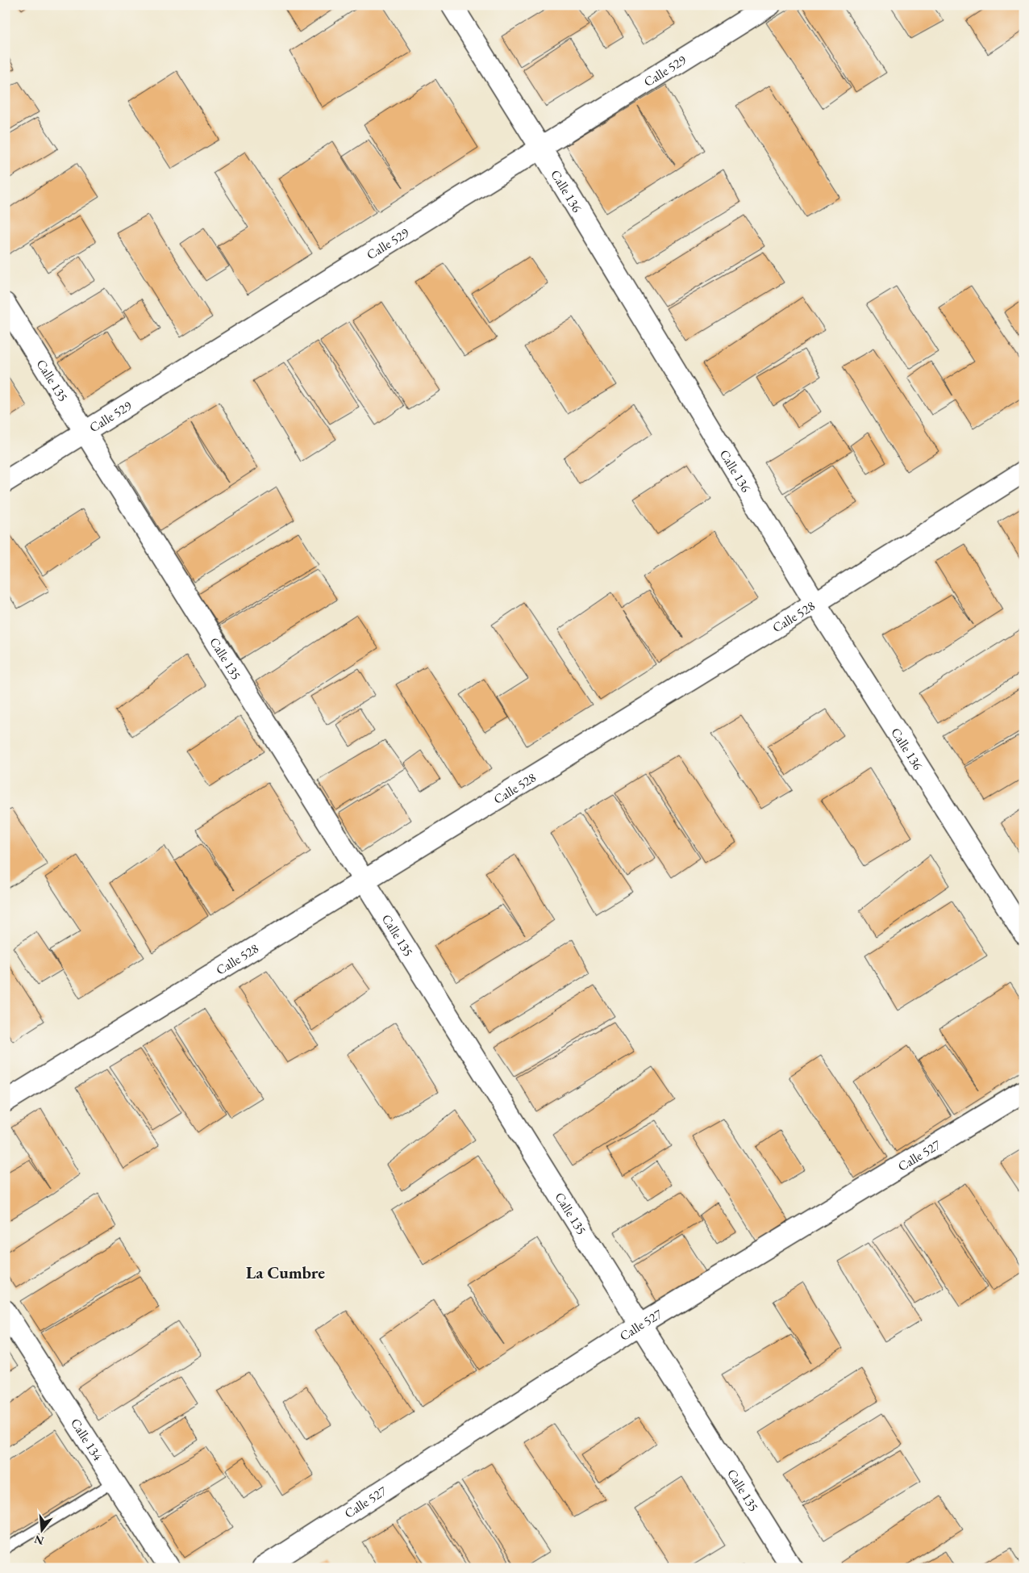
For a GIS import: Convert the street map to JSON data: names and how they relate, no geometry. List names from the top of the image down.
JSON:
{
  "streets": {
    "street": [
      "Calle 529",
      "Calle 136",
      "Calle 135",
      "Calle 528",
      "Calle 527",
      "Calle 134"
    ]
  },
  "crossings": [
    ["Calle 529", "Calle 136"],
    ["Calle 529", "Calle 135"],
    ["Calle 136", "Calle 528"],
    ["Calle 135", "Calle 528"],
    ["Calle 135", "Calle 527"]
  ],
  "districts": ["La Cumbre"],
  "north": "bottom"
}
